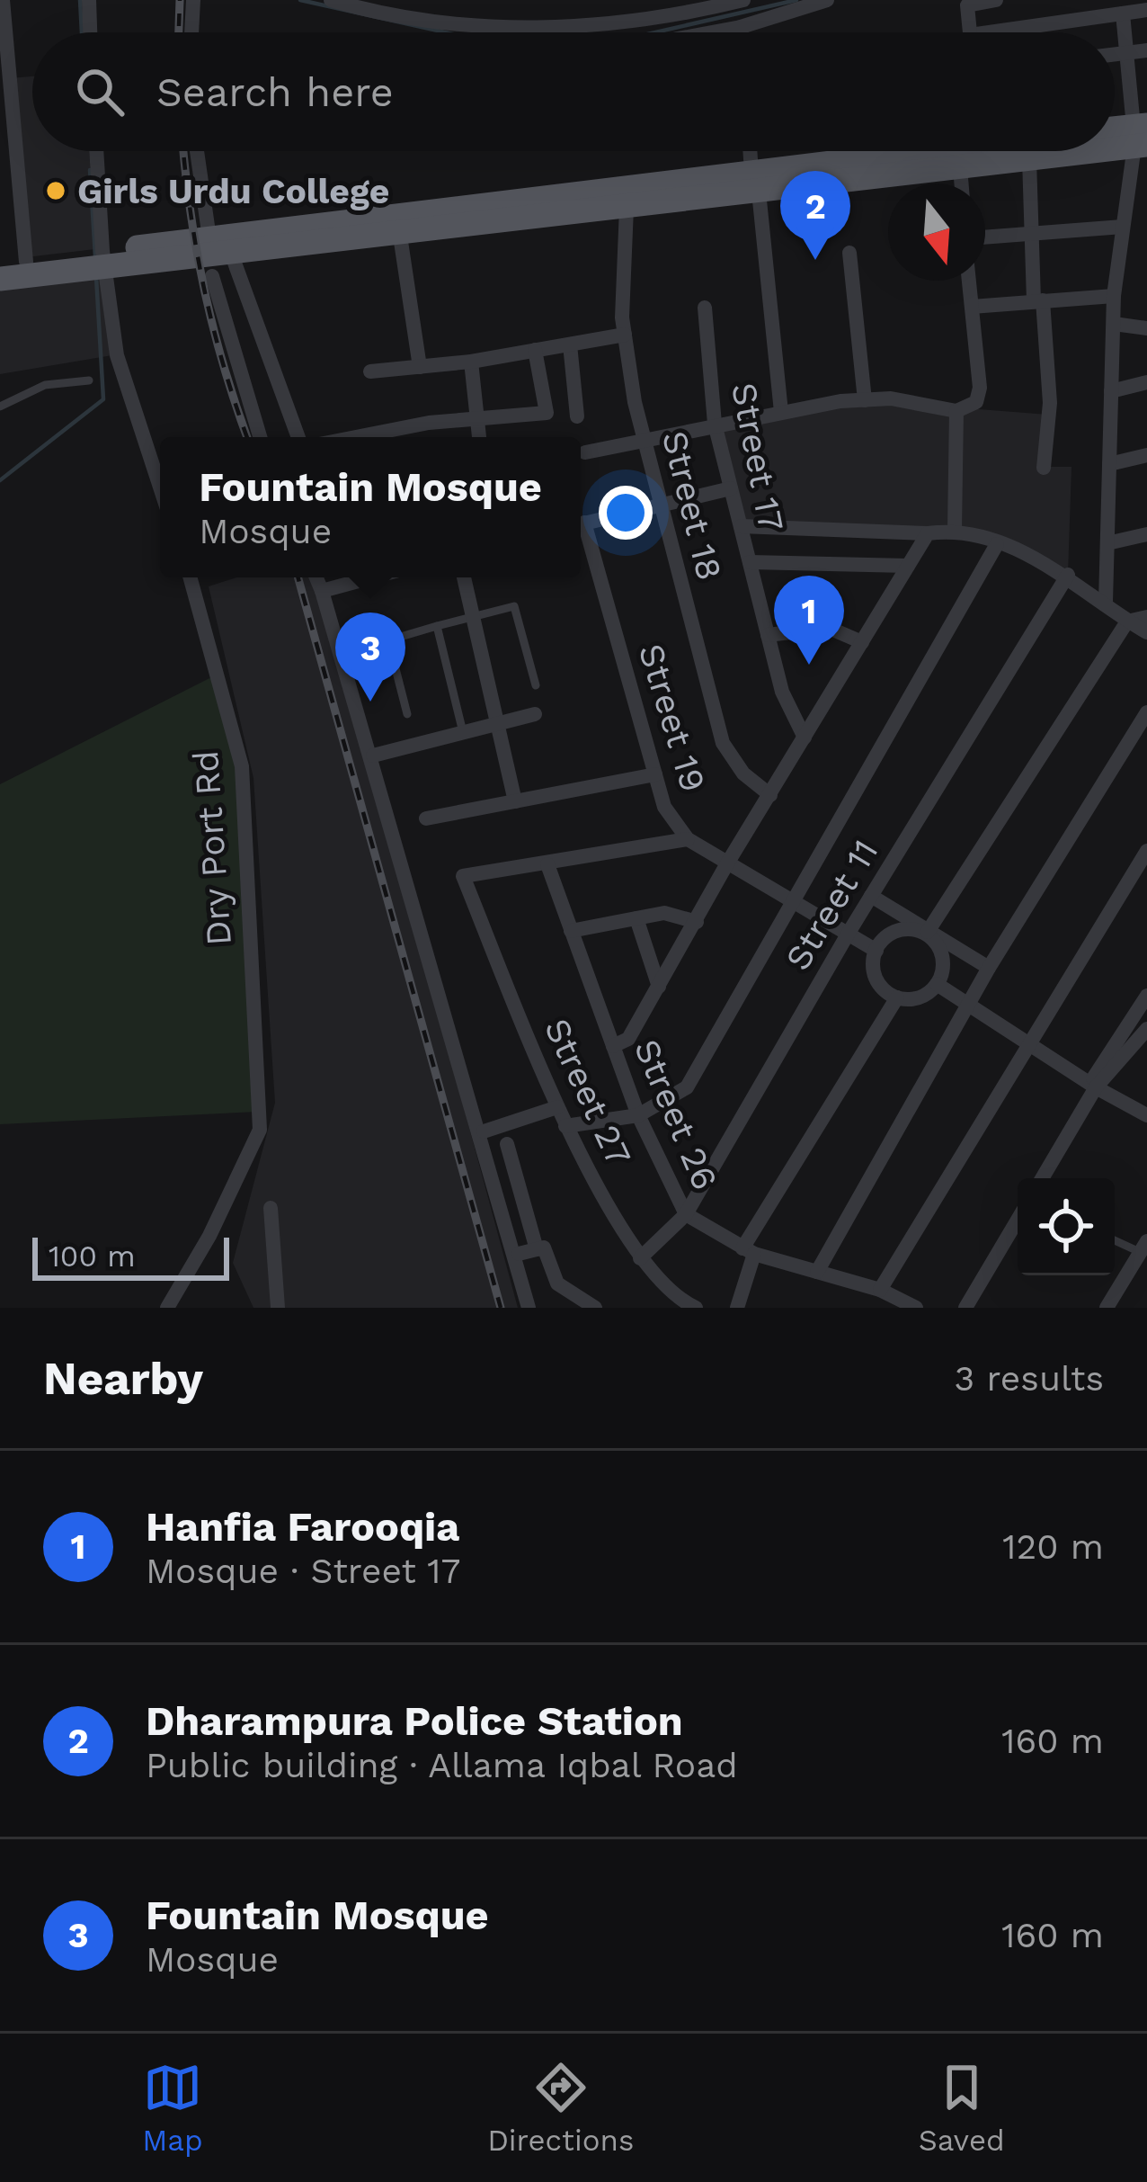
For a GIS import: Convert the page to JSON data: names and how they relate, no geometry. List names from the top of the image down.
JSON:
{
  "streets": {
    "street": [
      "Street 17",
      "Street 18",
      "Street 19",
      "Dry Port Rd",
      "Street 11",
      "Street 27",
      "Street 26"
    ]
  },
  "crossings": [
    ["Street 19", "Street 11"],
    ["Street 11", "Street 27"],
    ["Street 11", "Street 26"],
    ["Street 27", "Street 26"]
  ],
  "places": ["Girls Urdu College"],
  "scale_bar": "100 m",
  "north": "bottom",
  "page": {
    "search": "Search here",
    "pins": ["2", "1", "3"],
    "popup": ["Fountain Mosque", "Mosque"],
    "scale": "100 m",
    "heading": ["Nearby", "3 results"],
    "list": [
      {
        "mark": "1",
        "name": "Hanfia Farooqia",
        "note": "Mosque · Street 17",
        "value": "120 m"
      },
      {
        "mark": "2",
        "name": "Dharampura Police Station",
        "note": "Public building · Allama Iqbal Road",
        "value": "160 m"
      },
      {
        "mark": "3",
        "name": "Fountain Mosque",
        "note": "Mosque",
        "value": "160 m"
      }
    ],
    "nav": ["Map", "Directions", "Saved"]
  }
}
